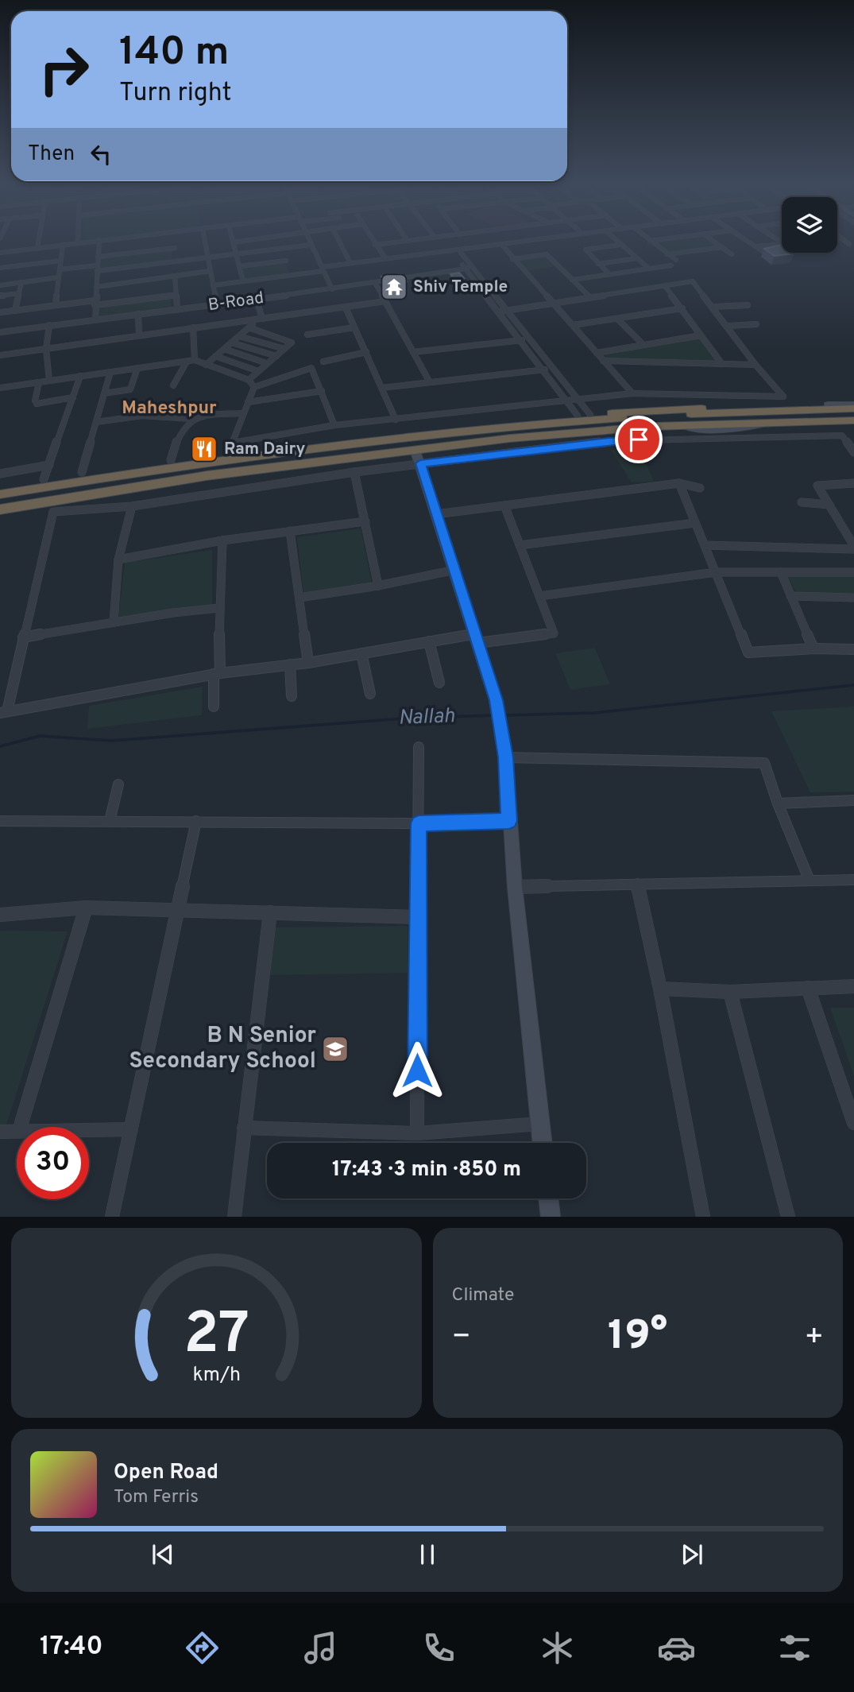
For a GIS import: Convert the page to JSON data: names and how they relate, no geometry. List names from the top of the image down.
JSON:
{
  "streets": {
    "street": ["B-Road"]
  },
  "districts": ["Maheshpur"],
  "water": ["Nallah"],
  "places": {
    "temple": ["Shiv Temple"],
    "restaurant": ["Ram Dairy"],
    "school or university": ["B N Senior Secondary School"]
  },
  "page": {
    "turn": ["140 m", "Turn right"],
    "then": "Then",
    "limit": "30",
    "trip": "17:43 · 3 min · 850 m",
    "tile": "Climate",
    "heat": ["−", "19°", "+"],
    "song": ["Open Road", "Tom Ferris"],
    "tabs": "17:40",
    "gauge": ["27", "km/h"]
  }
}
